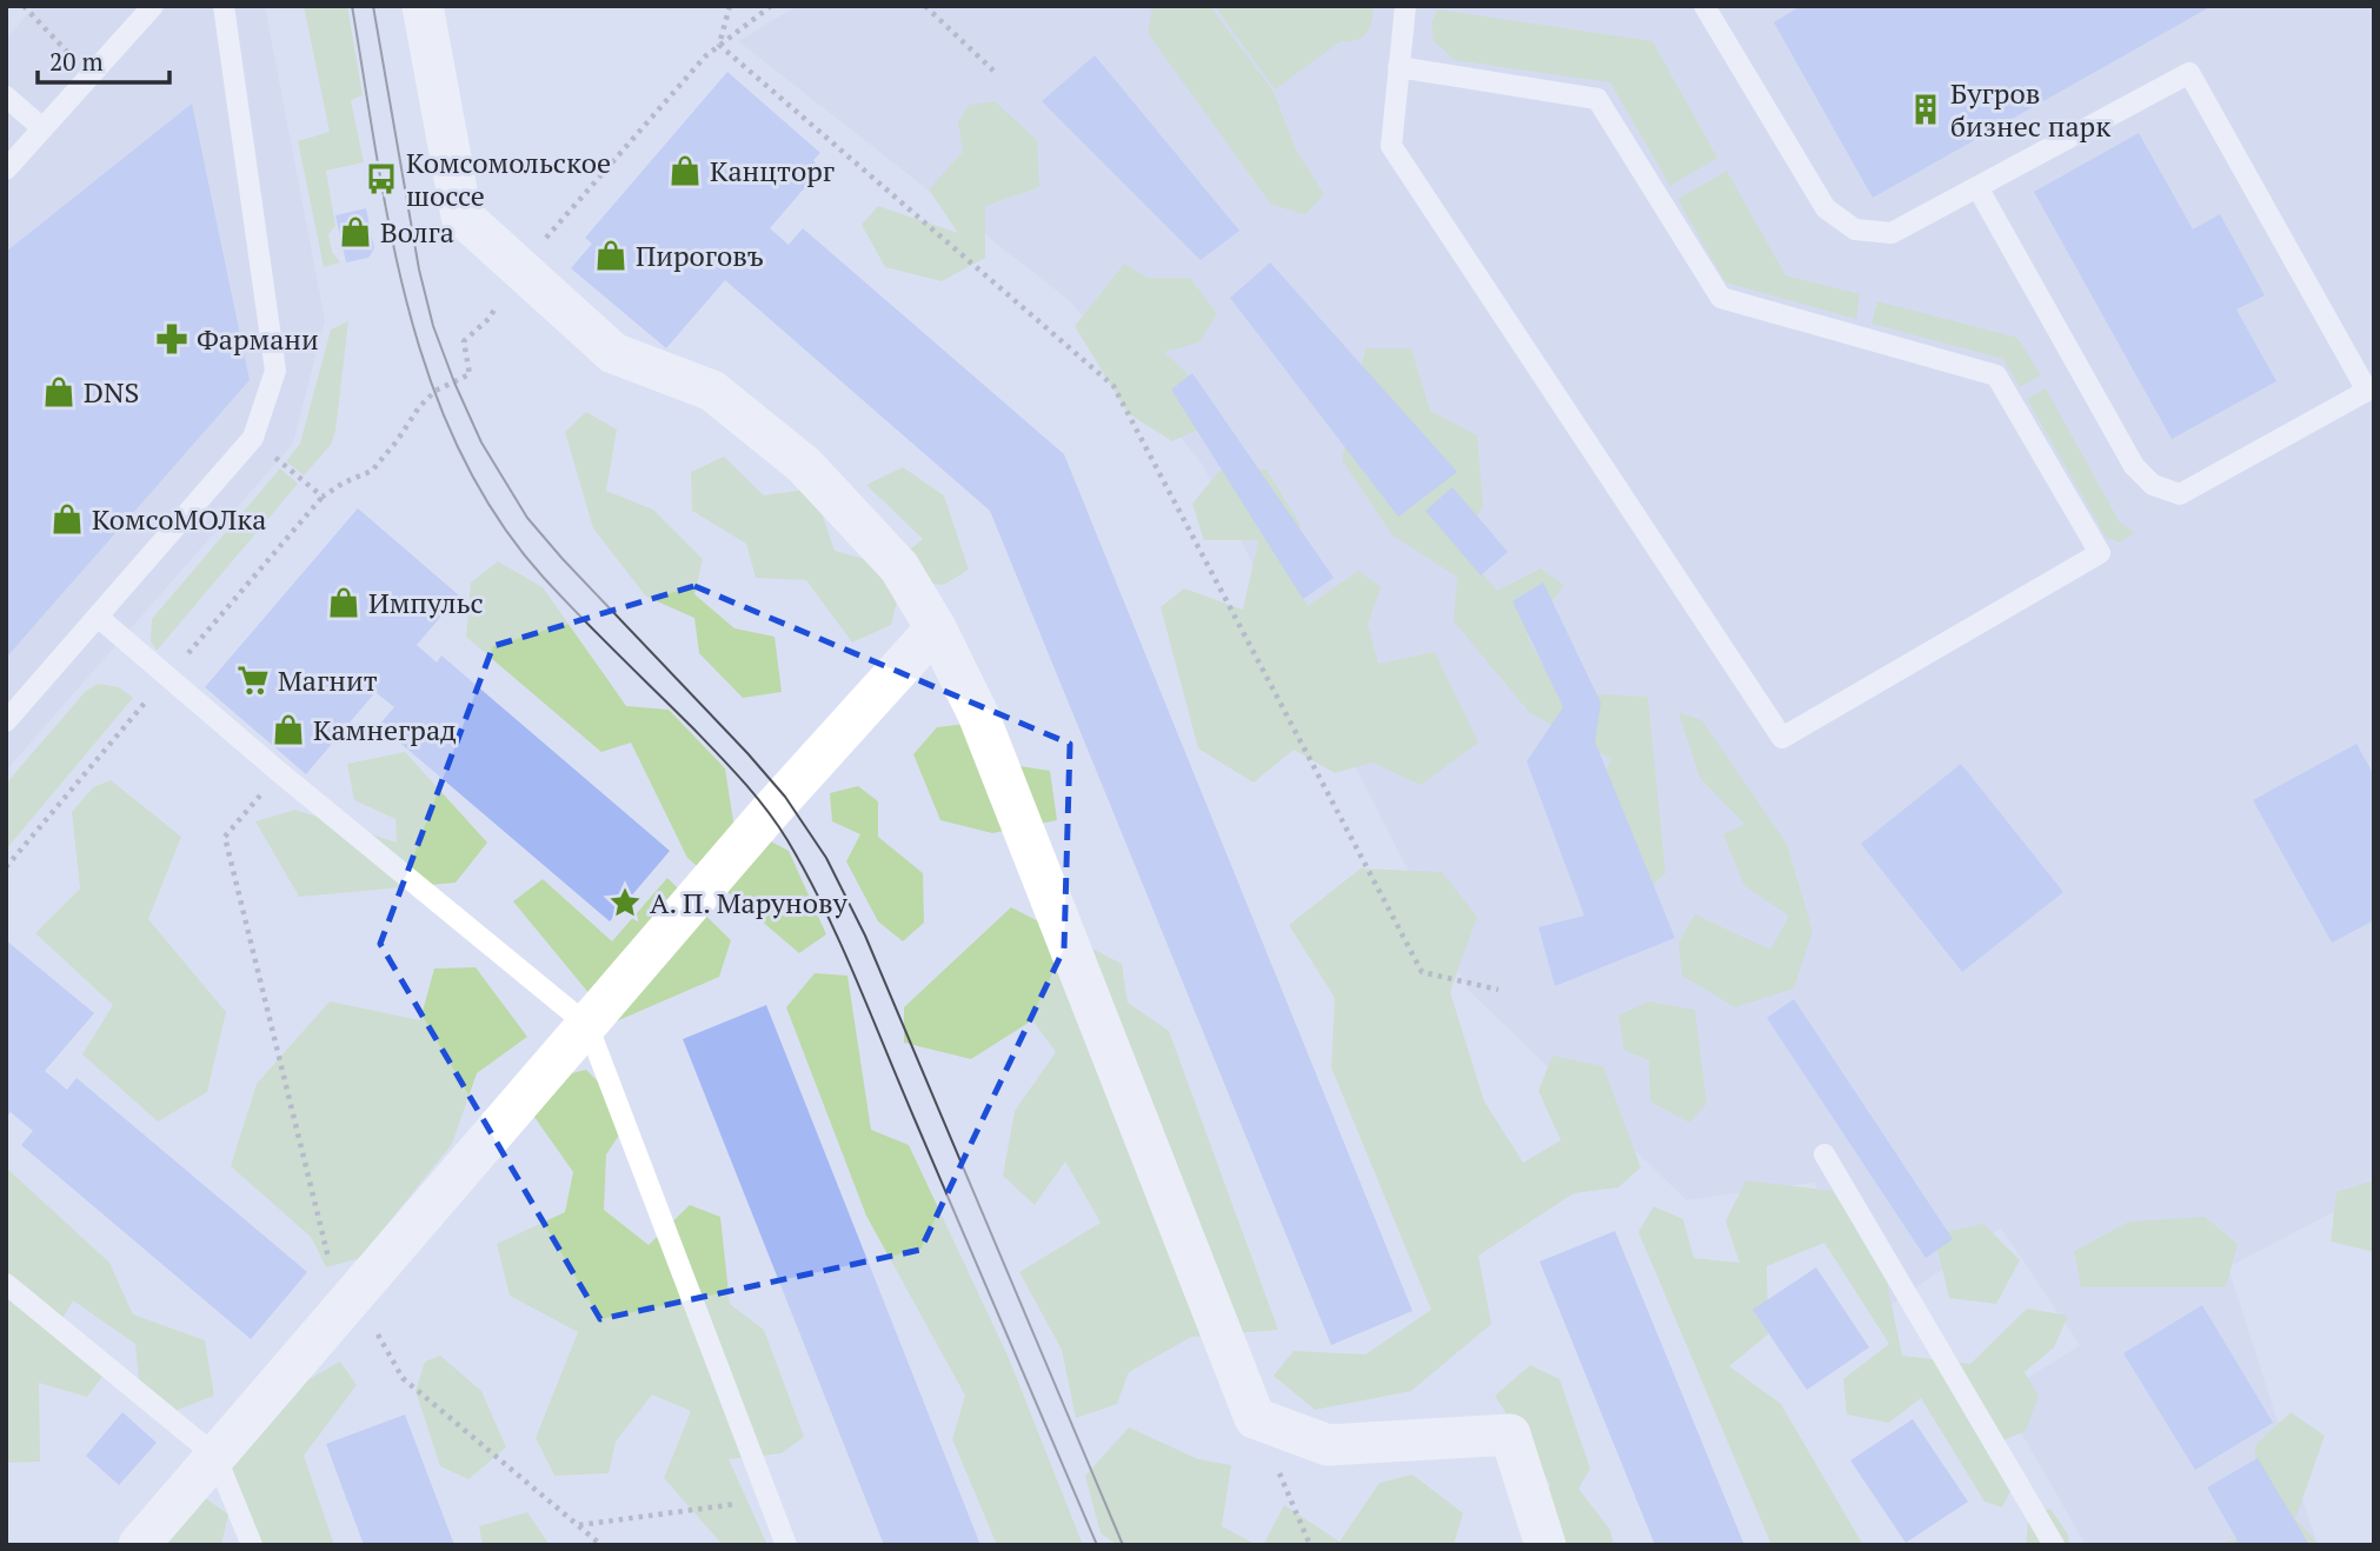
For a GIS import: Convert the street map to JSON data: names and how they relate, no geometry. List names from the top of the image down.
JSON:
{
  "places": {
    "building": ["Бугров бизнес парк"],
    "shop": [
      "Канцторг",
      "Волга",
      "Пироговъ",
      "DNS",
      "КомсоМОЛка",
      "Импульс",
      "Камнеград"
    ],
    "bus stop": ["Комсомольское шоссе"],
    "pharmacy": ["Фармани"],
    "supermarket": ["Магнит"],
    "place": ["А. П. Марунову"]
  },
  "scale_bar": "20 m"
}
